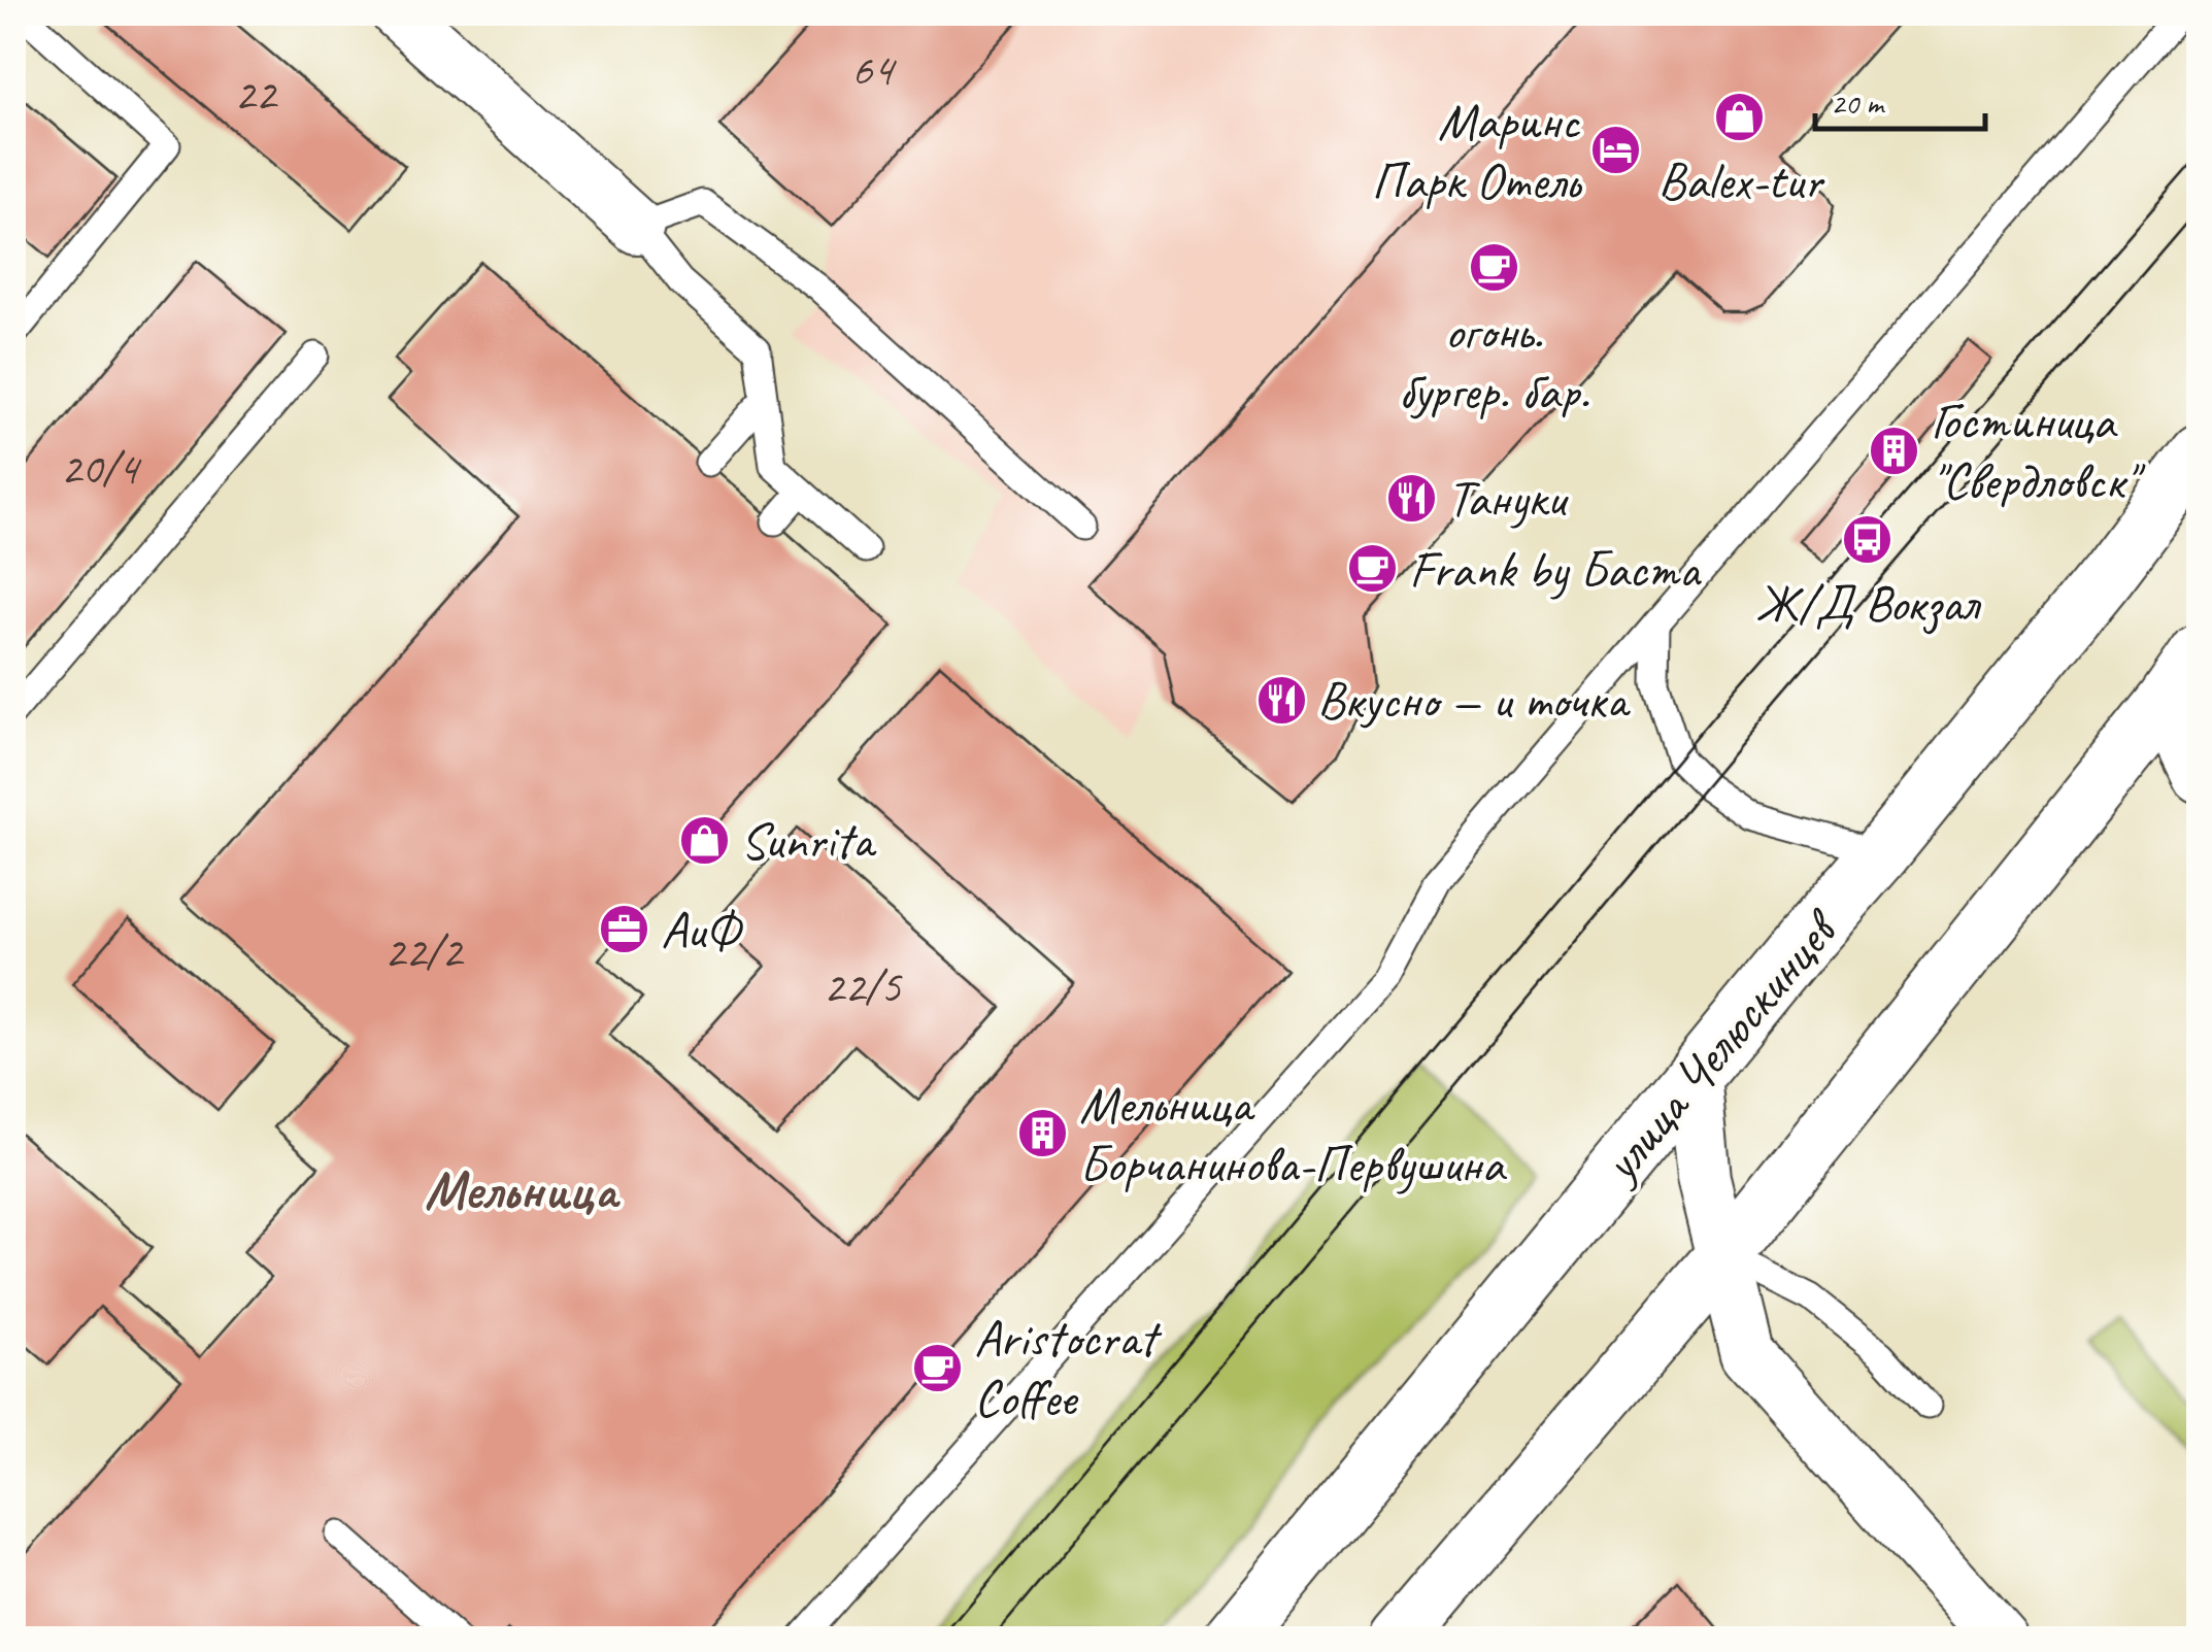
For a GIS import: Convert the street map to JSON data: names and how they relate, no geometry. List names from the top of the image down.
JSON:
{
  "streets": {
    "main road": ["улица Челюскинцев"]
  },
  "districts": ["Мельница"],
  "places": {
    "shop": ["Balex-tur", "Sunrita"],
    "hotel": ["Маринс Парк Отель"],
    "cafe": ["огонь. бургер. бар.", "Frank by Баста", "Aristocrat Coffee"],
    "building": ["Гостиница \"Свердловск\"", "Мельница Борчанинова-Первушина"],
    "restaurant": ["Тануки", "Вкусно — и точка"],
    "bus stop": ["Ж/Д Вокзал"],
    "office": ["АиФ"]
  },
  "house_numbers": [
    "64",
    "22",
    "20/4",
    "22/2",
    "22/5"
  ],
  "scale_bar": "20 m"
}
